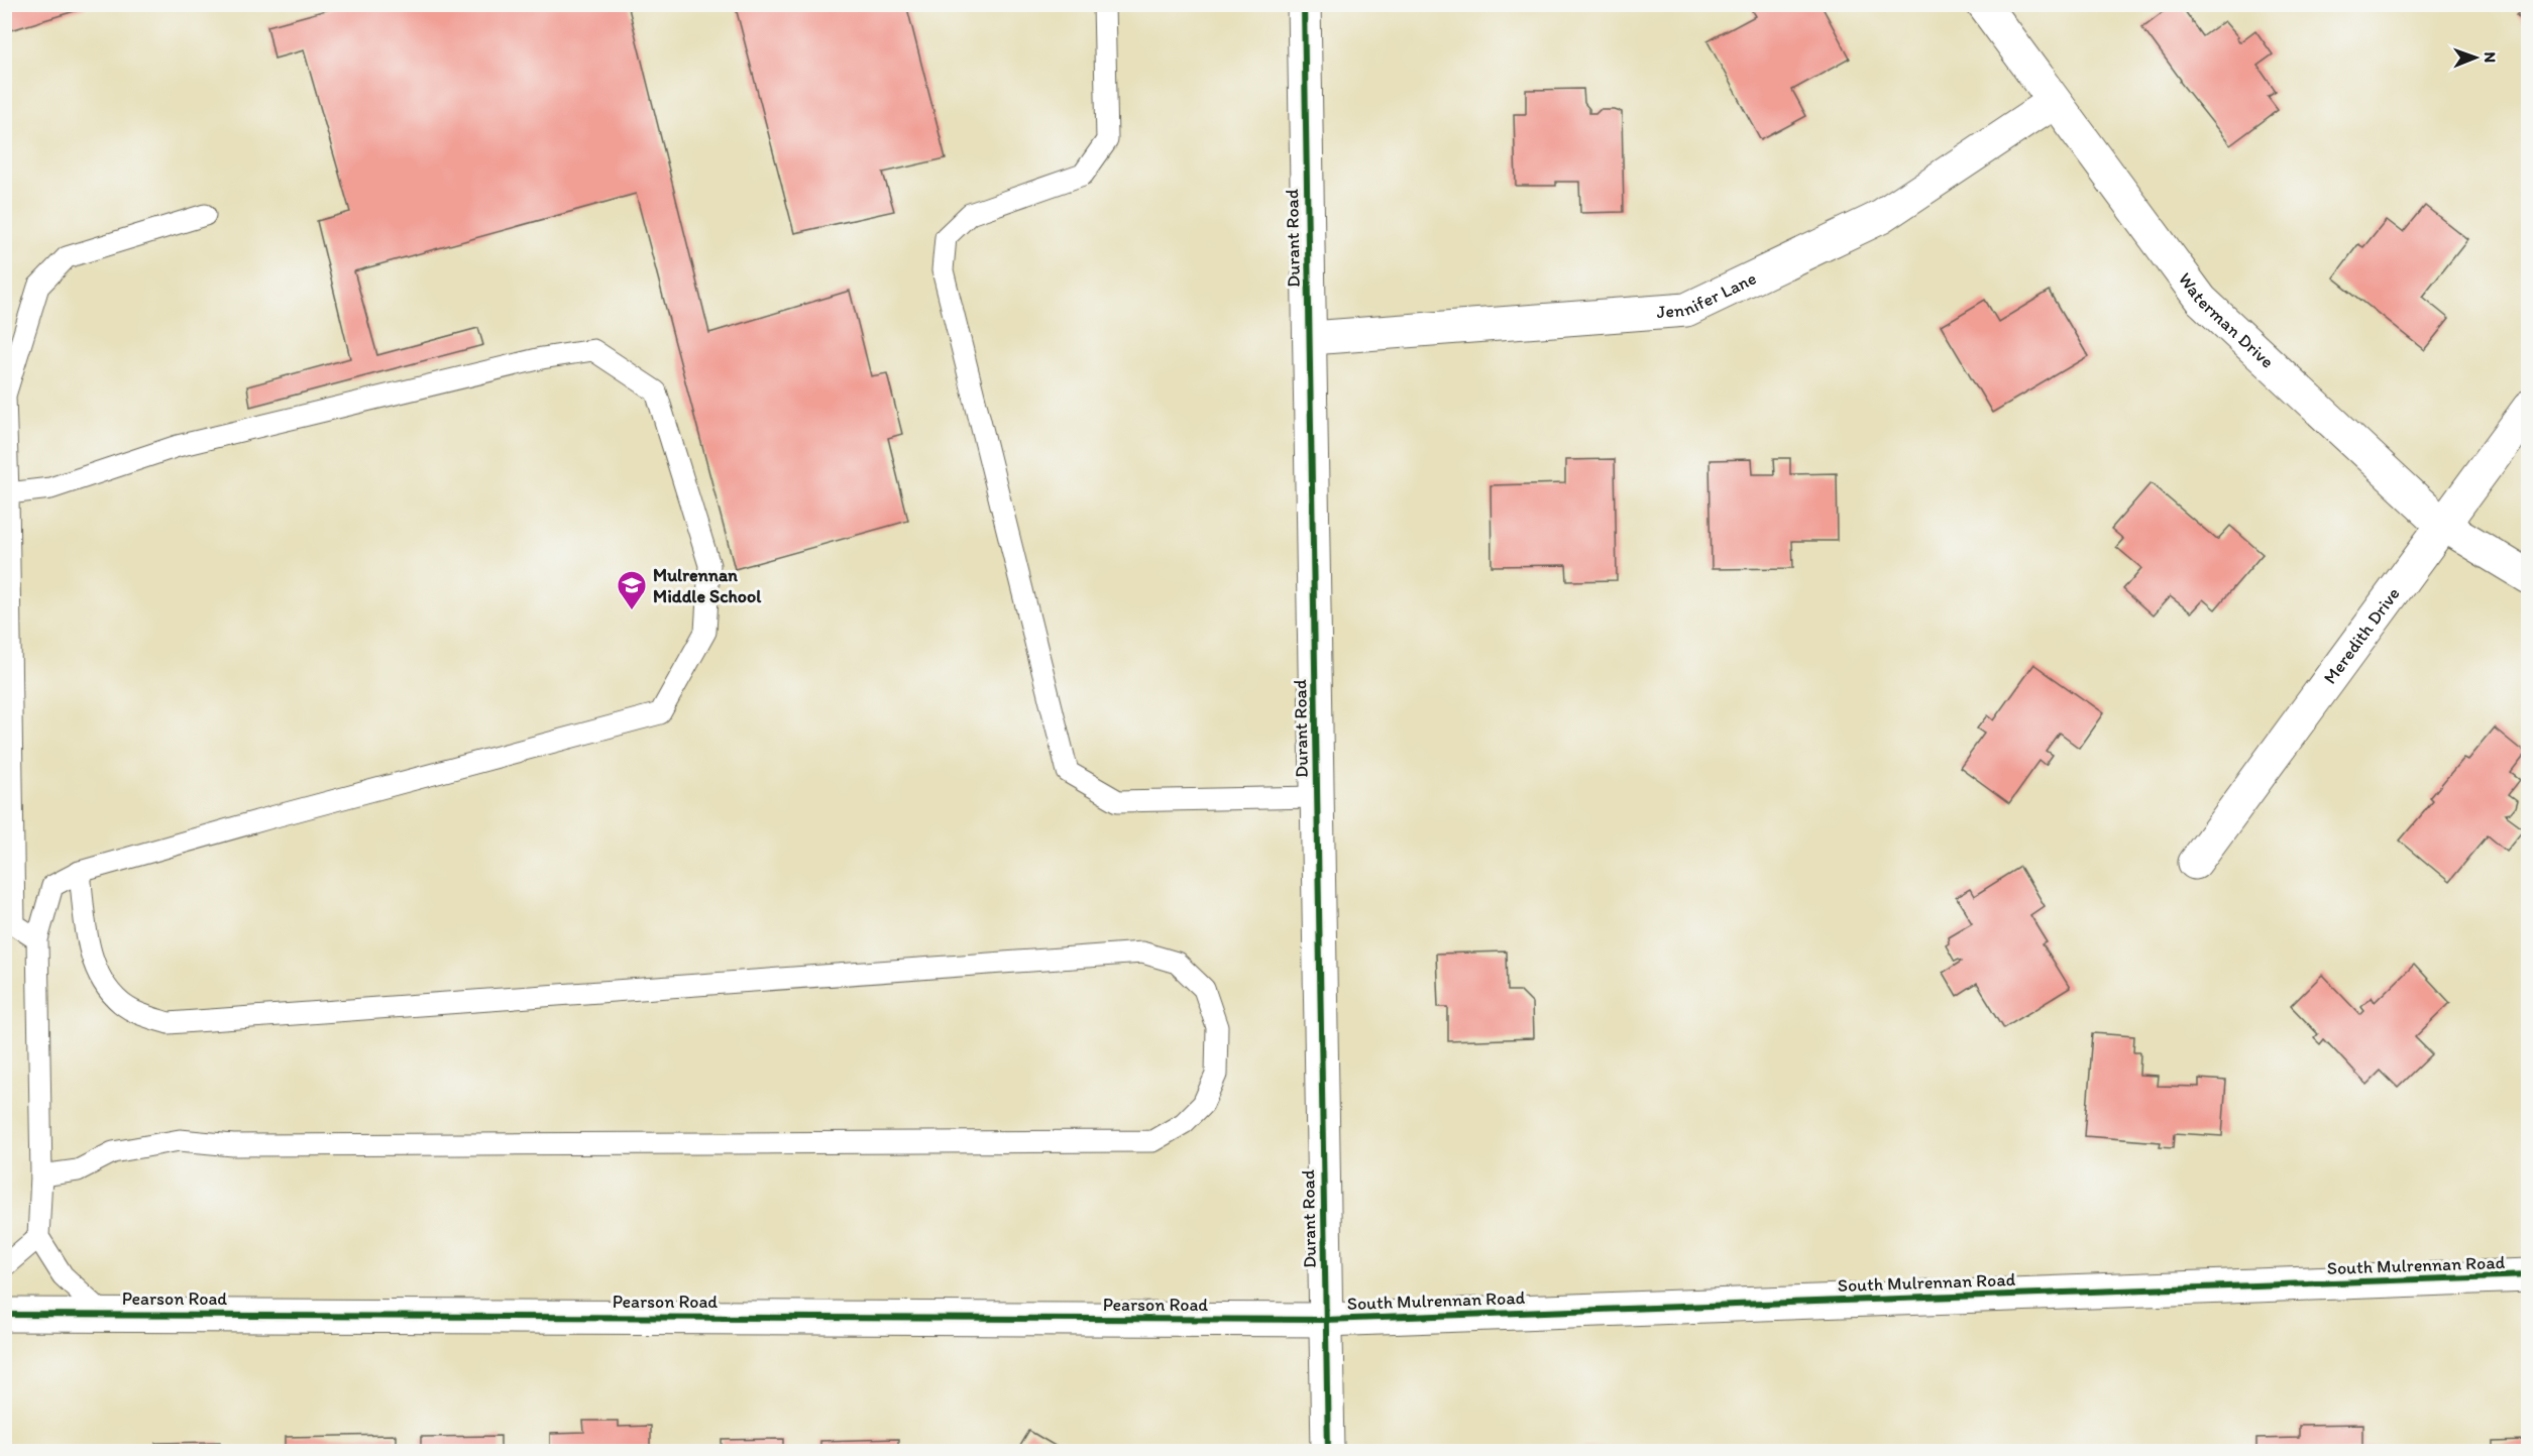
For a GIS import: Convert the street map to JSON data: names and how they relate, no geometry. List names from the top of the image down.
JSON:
{
  "streets": {
    "street": [
      "Durant Road",
      "Jennifer Lane",
      "Waterman Drive",
      "Meredith Drive",
      "South Mulrennan Road",
      "Pearson Road"
    ]
  },
  "crossings": [
    ["Durant Road", "Jennifer Lane"],
    ["Durant Road", "South Mulrennan Road"],
    ["Durant Road", "Pearson Road"],
    ["Jennifer Lane", "Waterman Drive"],
    ["Waterman Drive", "Meredith Drive"],
    ["South Mulrennan Road", "Pearson Road"]
  ],
  "places": {
    "school or university": ["Mulrennan Middle School"]
  },
  "north": "right"
}
